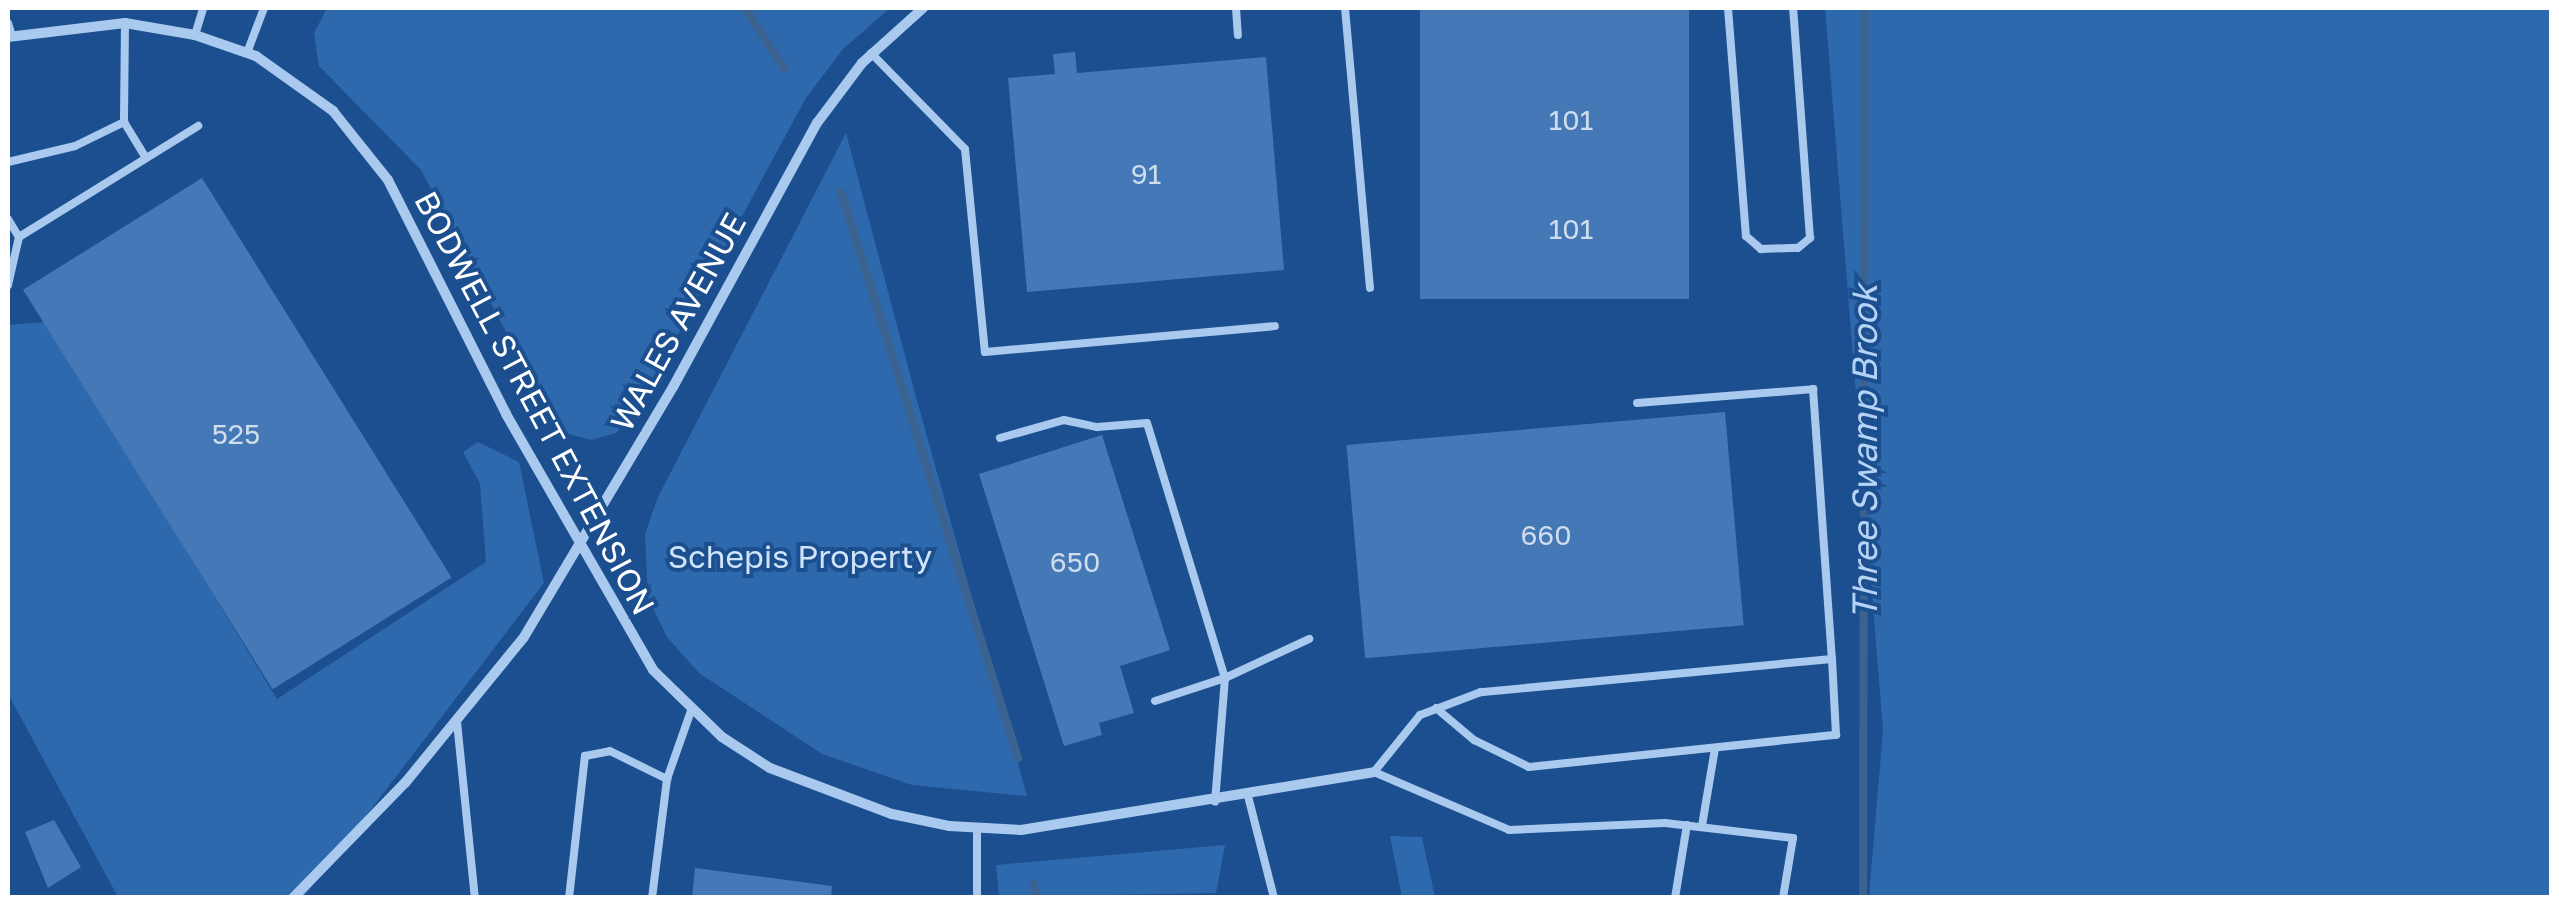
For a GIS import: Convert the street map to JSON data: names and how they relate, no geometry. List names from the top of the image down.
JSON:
{
  "streets": {
    "street": ["WALES AVENUE", "BODWELL STREET EXTENSION"]
  },
  "crossings": [
    ["WALES AVENUE", "BODWELL STREET EXTENSION"]
  ],
  "water": ["Three Swamp Brook"],
  "parks": ["Schepis Property"],
  "house_numbers": [
    "101",
    "91",
    "101",
    "525",
    "660",
    "650"
  ]
}
